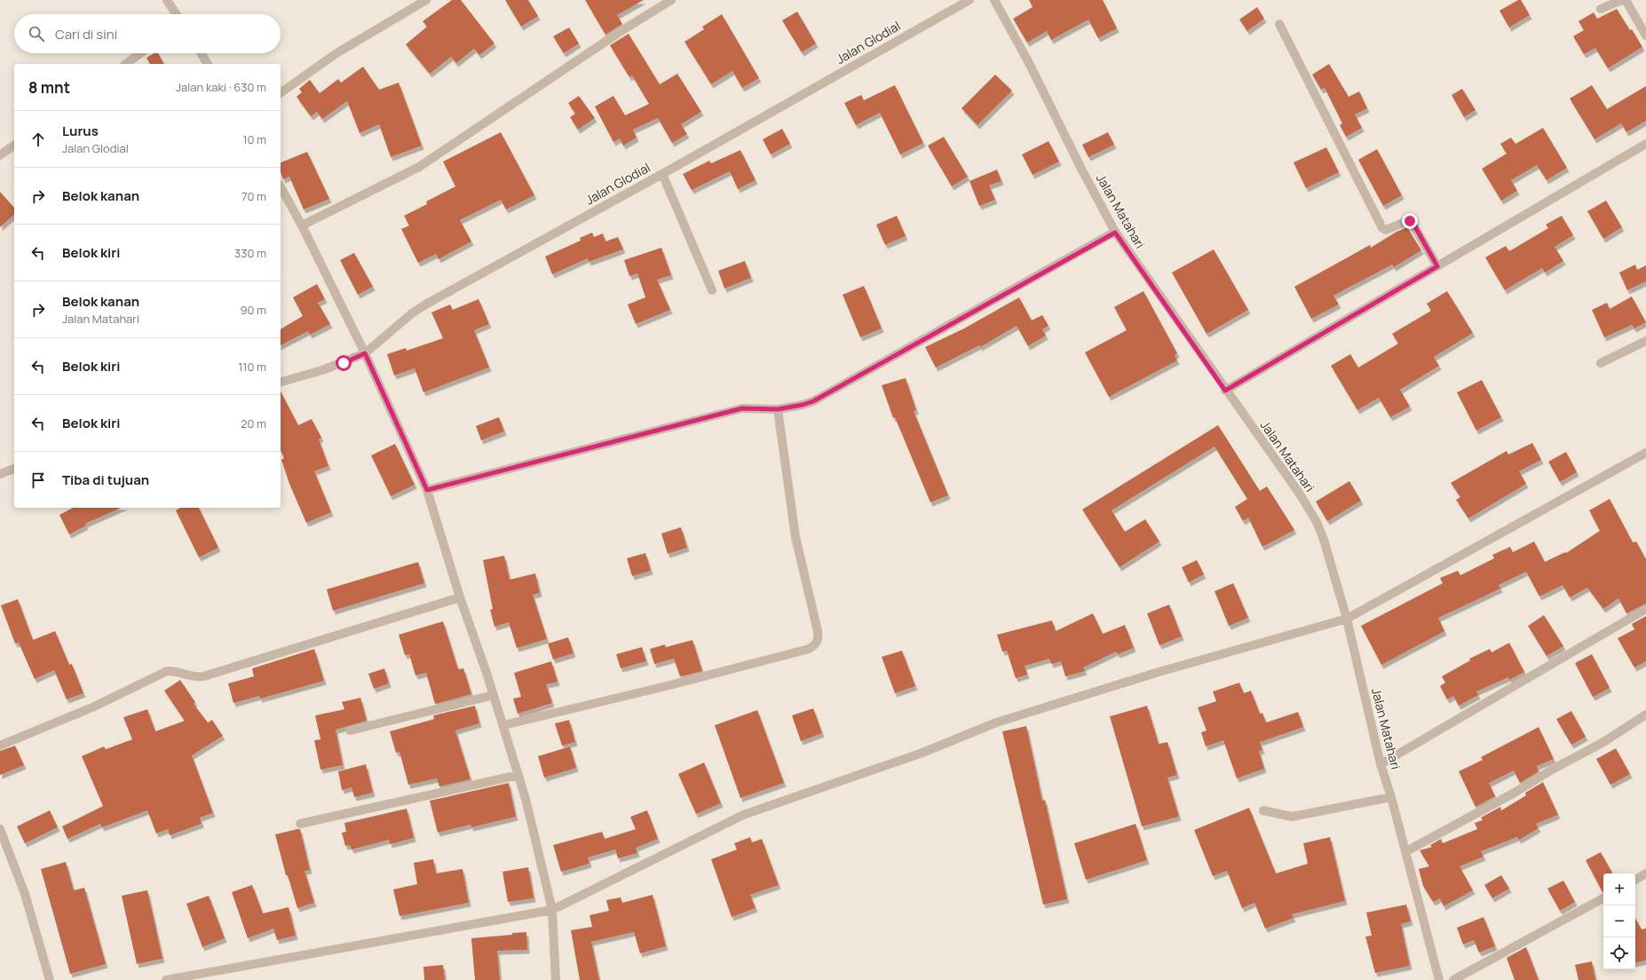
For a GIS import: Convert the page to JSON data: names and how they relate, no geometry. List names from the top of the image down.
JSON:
{
  "streets": {
    "street": ["Jalan Glodial", "Jalan Matahari"]
  },
  "page": {
    "search": "Cari di sini",
    "heading": ["8 mnt", "Jalan kaki · 630 m"],
    "list": [
      ["Lurus", "Jalan Glodial", "10 m"],
      ["Belok kanan", "70 m"],
      ["Belok kiri", "330 m"],
      ["Belok kanan", "Jalan Matahari", "90 m"],
      ["Belok kiri", "110 m"],
      ["Belok kiri", "20 m"],
      "Tiba di tujuan"
    ],
    "map_buttons": ["+", "−"]
  }
}
